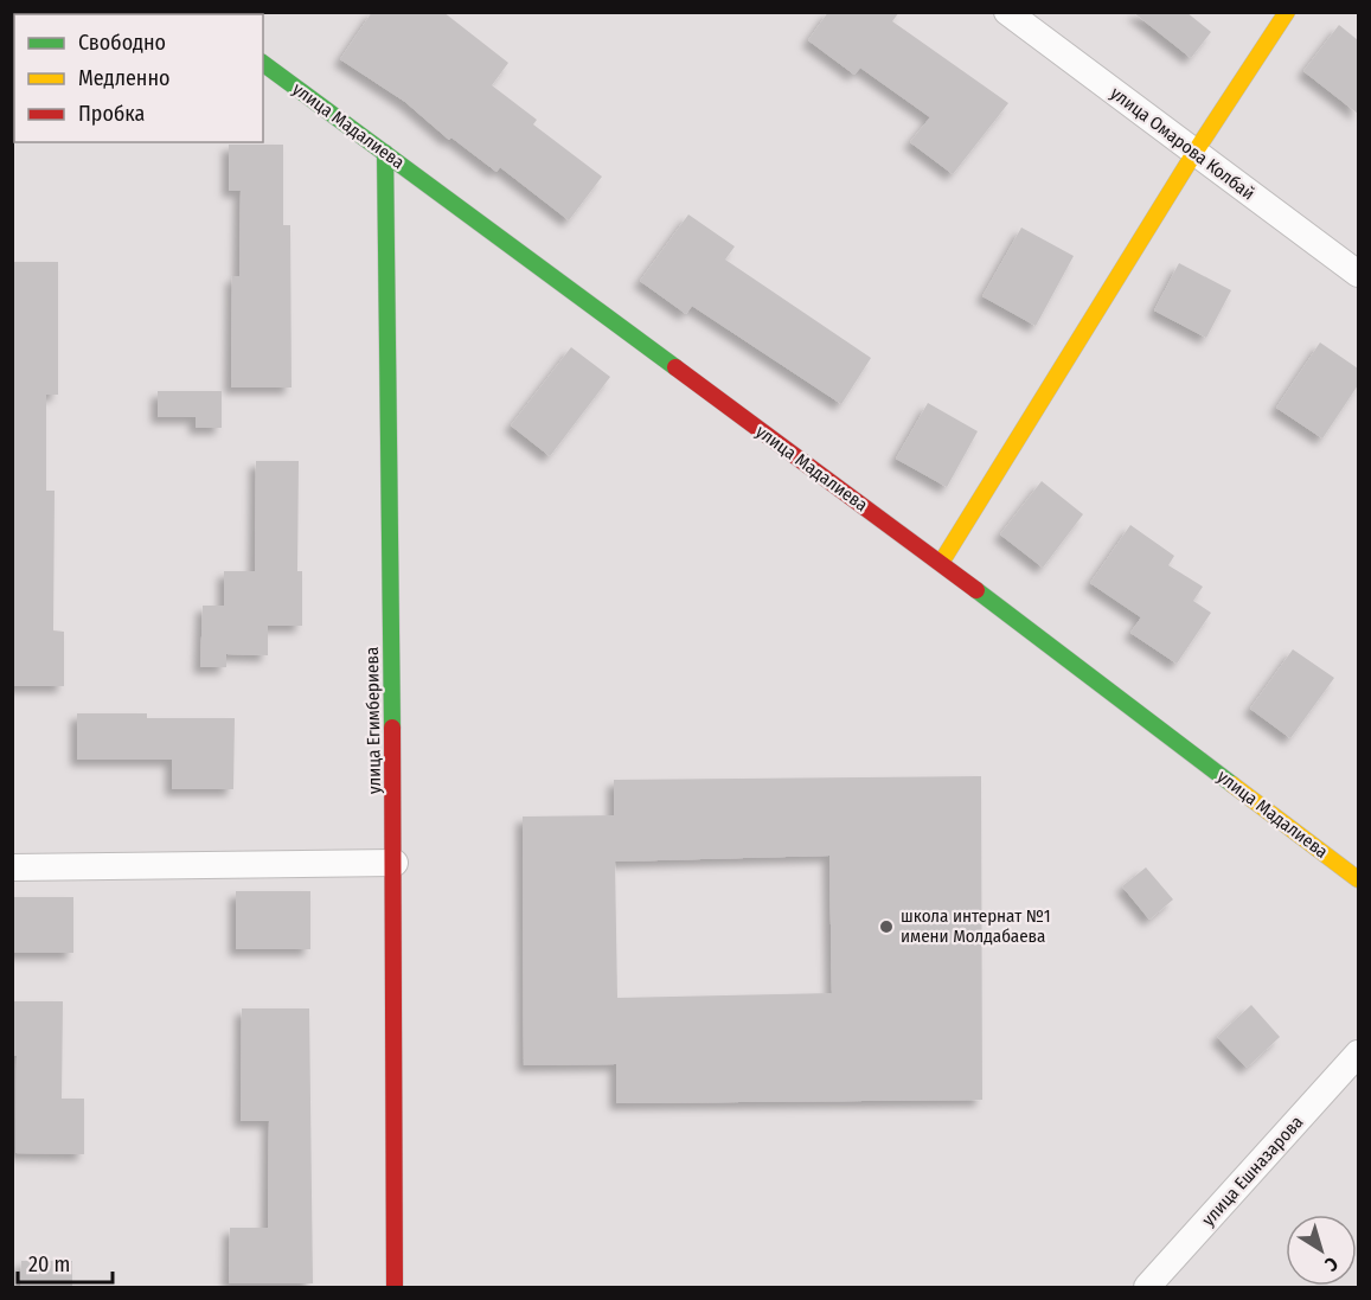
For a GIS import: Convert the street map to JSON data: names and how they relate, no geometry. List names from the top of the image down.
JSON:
{
  "streets": {
    "street": [
      "улица Мадалиева",
      "улица Омарова Колбай",
      "улица Егимбериева",
      "улица Ешназарова"
    ]
  },
  "crossings": [
    ["улица Мадалиева", "улица Егимбериева"]
  ],
  "places": ["школа интернат №1 имени Молдабаева"],
  "legend": ["Свободно", "Медленно", "Пробка"],
  "scale_bar": "20 m",
  "north": "bottom right"
}
